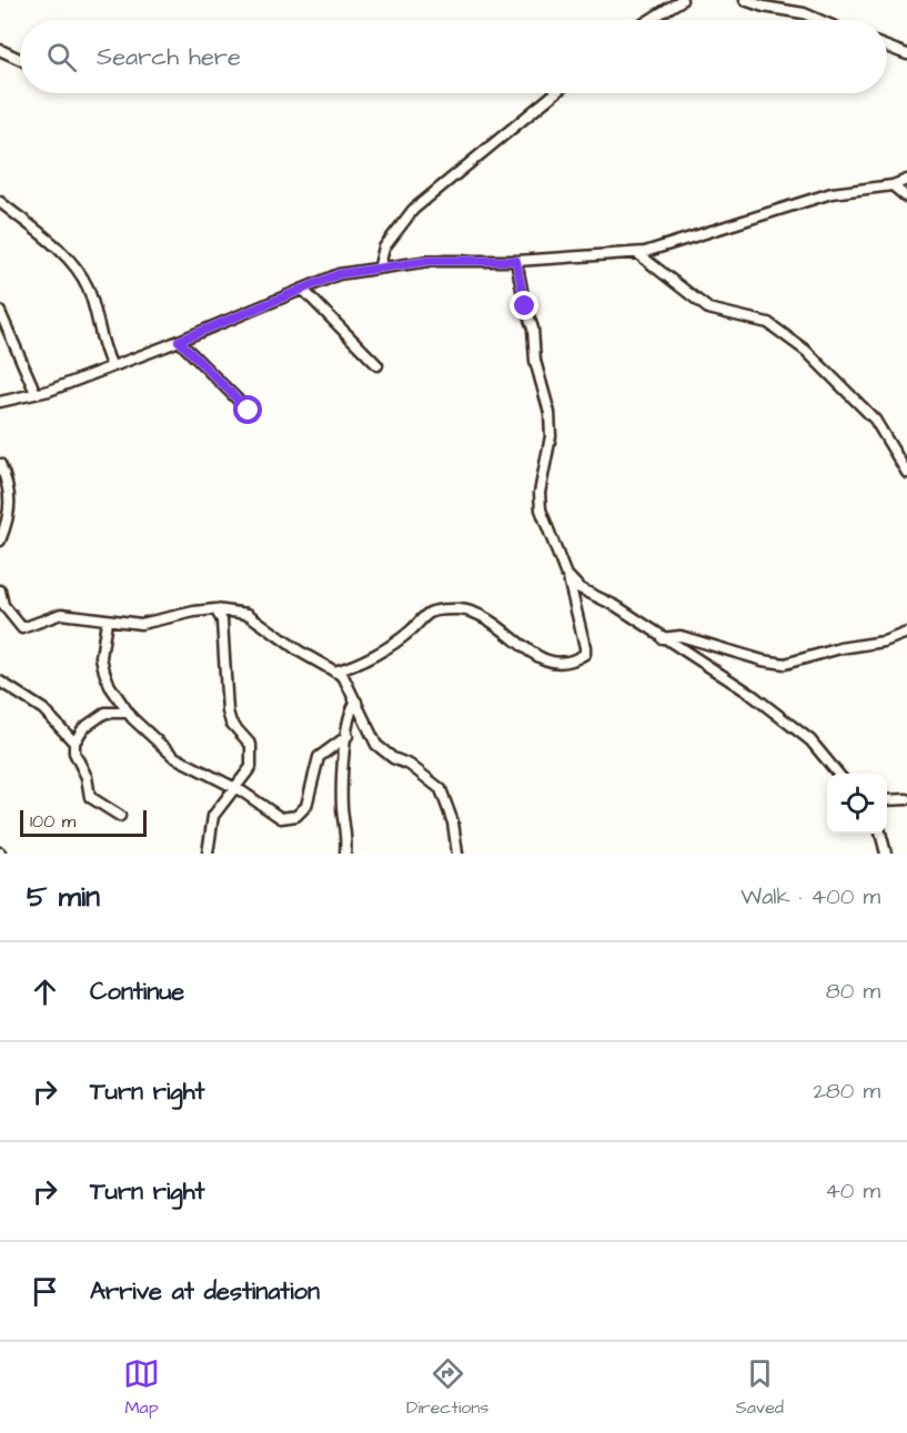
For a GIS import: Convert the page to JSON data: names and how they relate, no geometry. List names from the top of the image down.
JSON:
{
  "scale_bar": "100 m",
  "page": {
    "search": "Search here",
    "scale": "100 m",
    "heading": ["5 min", "Walk · 400 m"],
    "list": [
      ["Continue", "80 m"],
      ["Turn right", "280 m"],
      ["Turn right", "40 m"],
      "Arrive at destination"
    ],
    "nav": ["Map", "Directions", "Saved"]
  }
}
